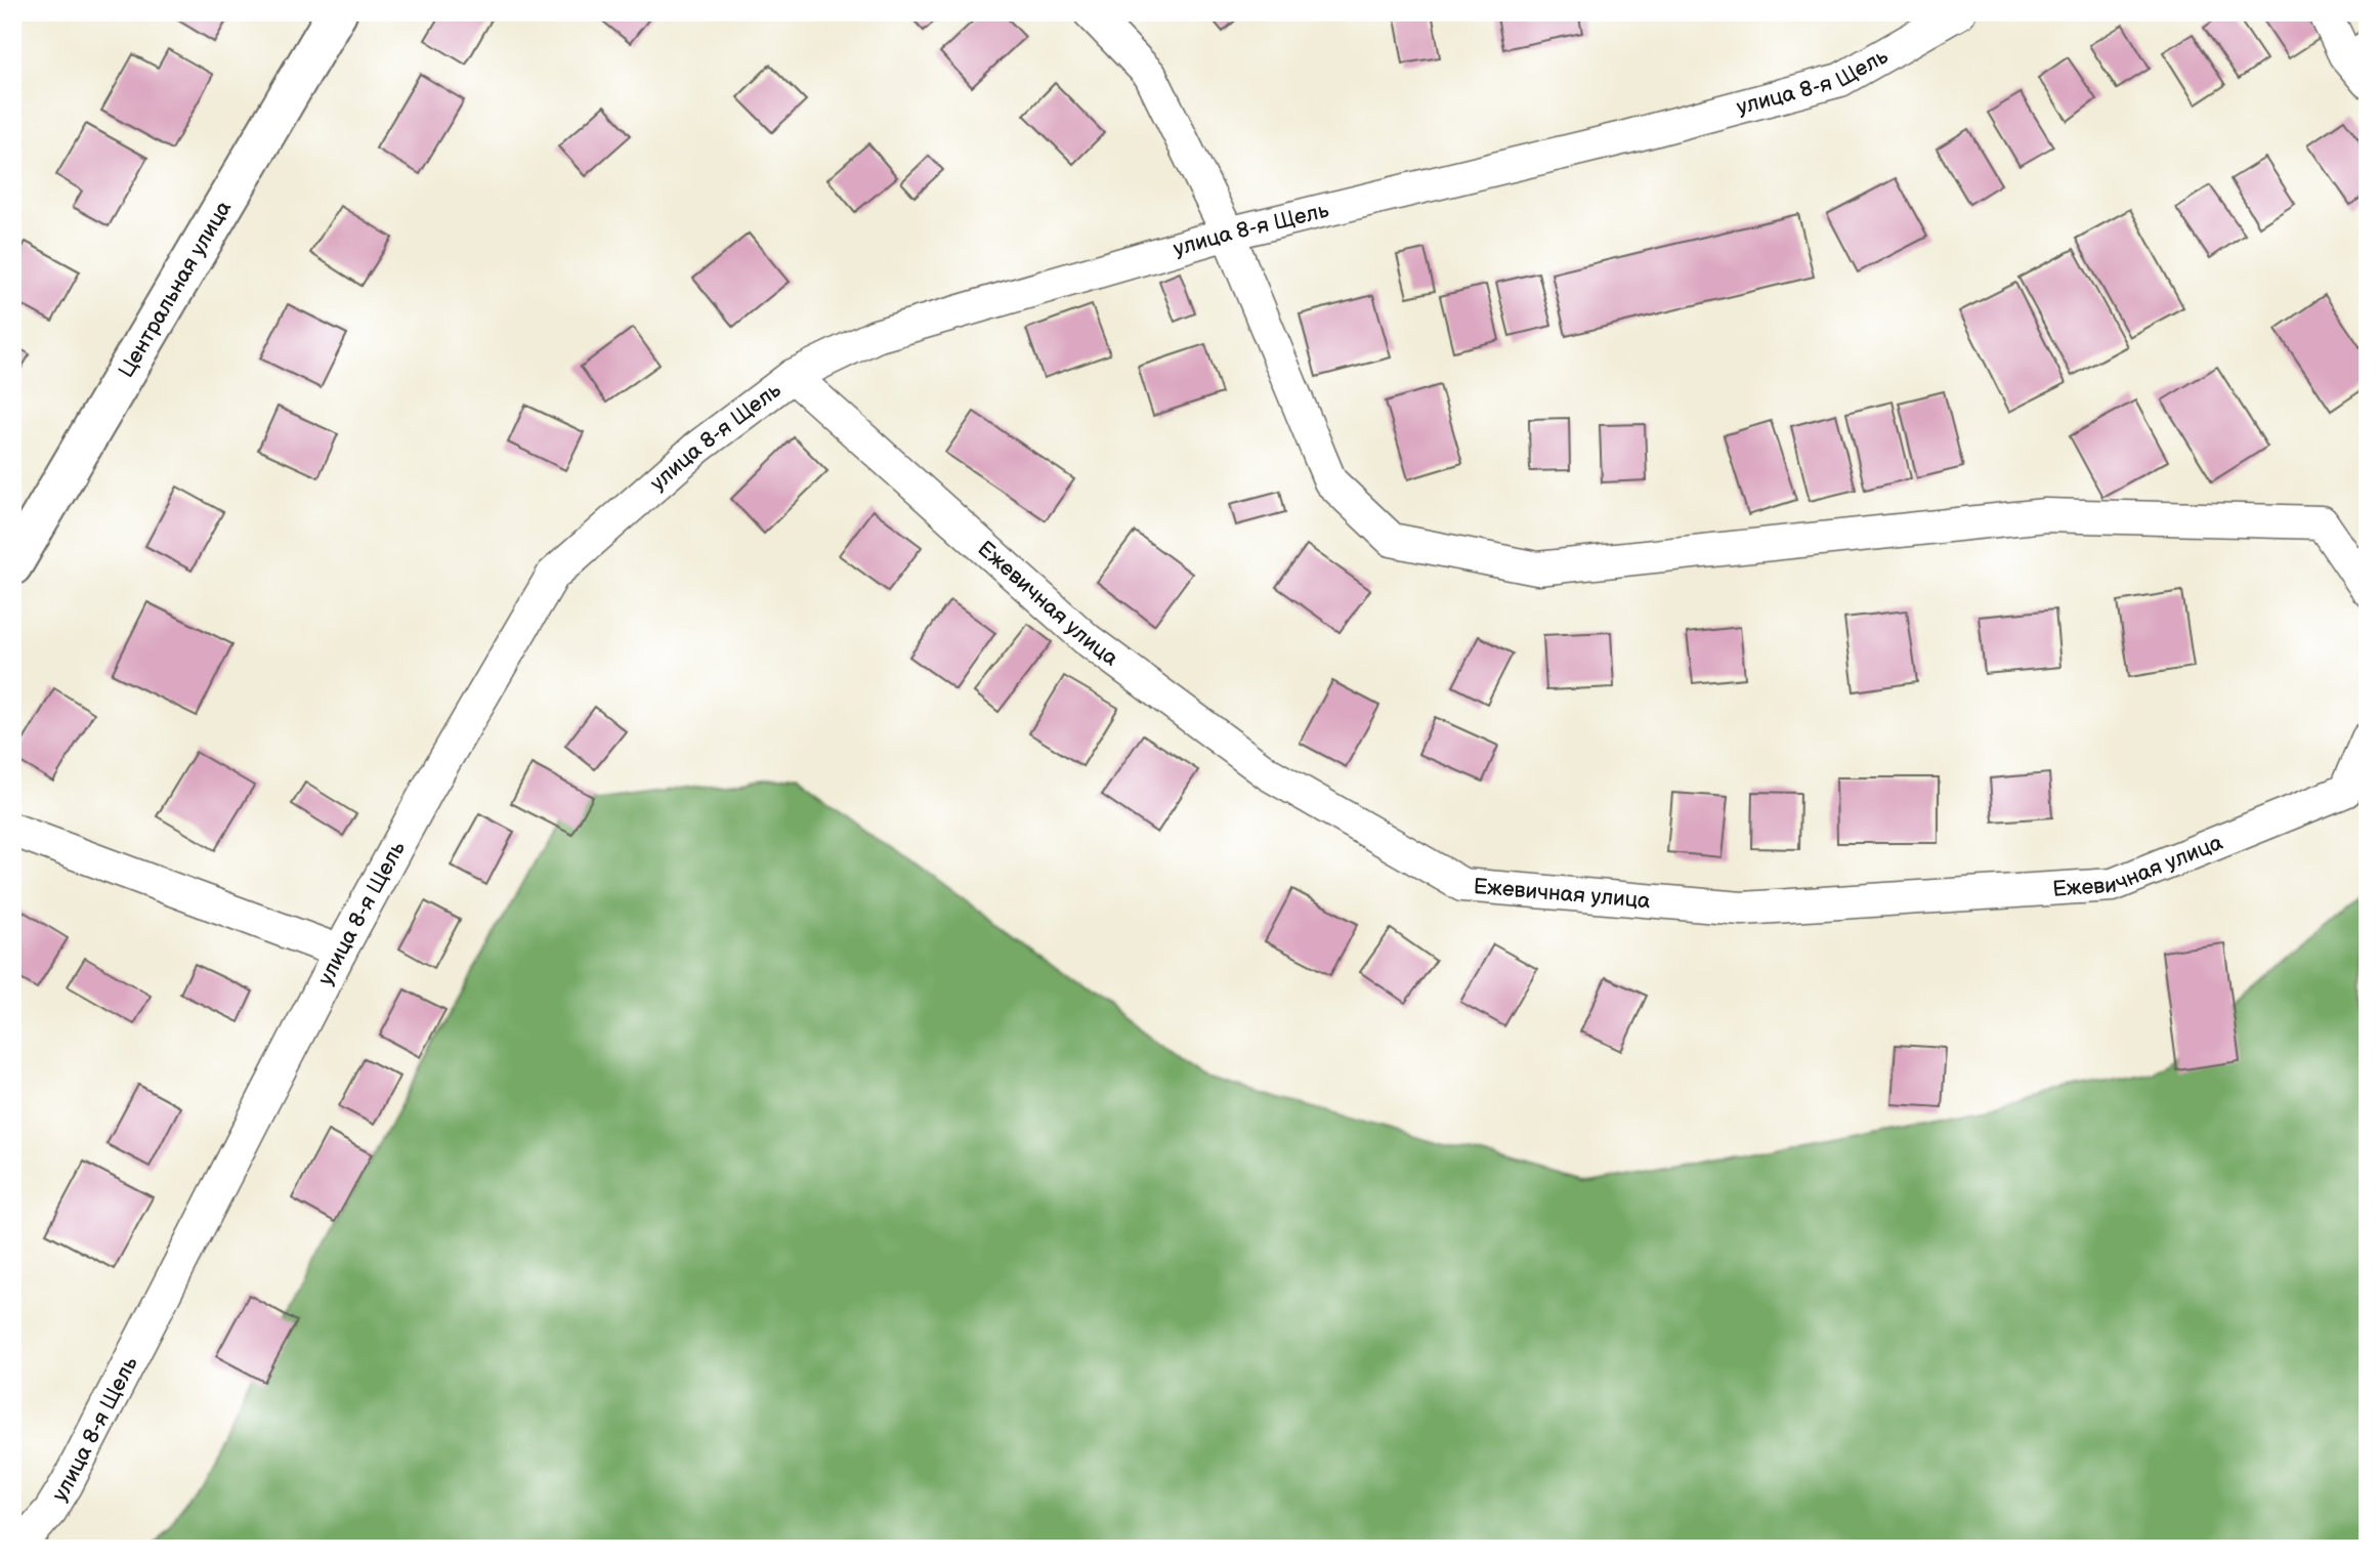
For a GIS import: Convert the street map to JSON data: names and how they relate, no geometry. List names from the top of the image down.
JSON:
{
  "streets": {
    "street": ["улица 8-я Щель", "Центральная улица", "Ежевичная улица"]
  },
  "crossings": [
    ["улица 8-я Щель", "Ежевичная улица"]
  ]
}
